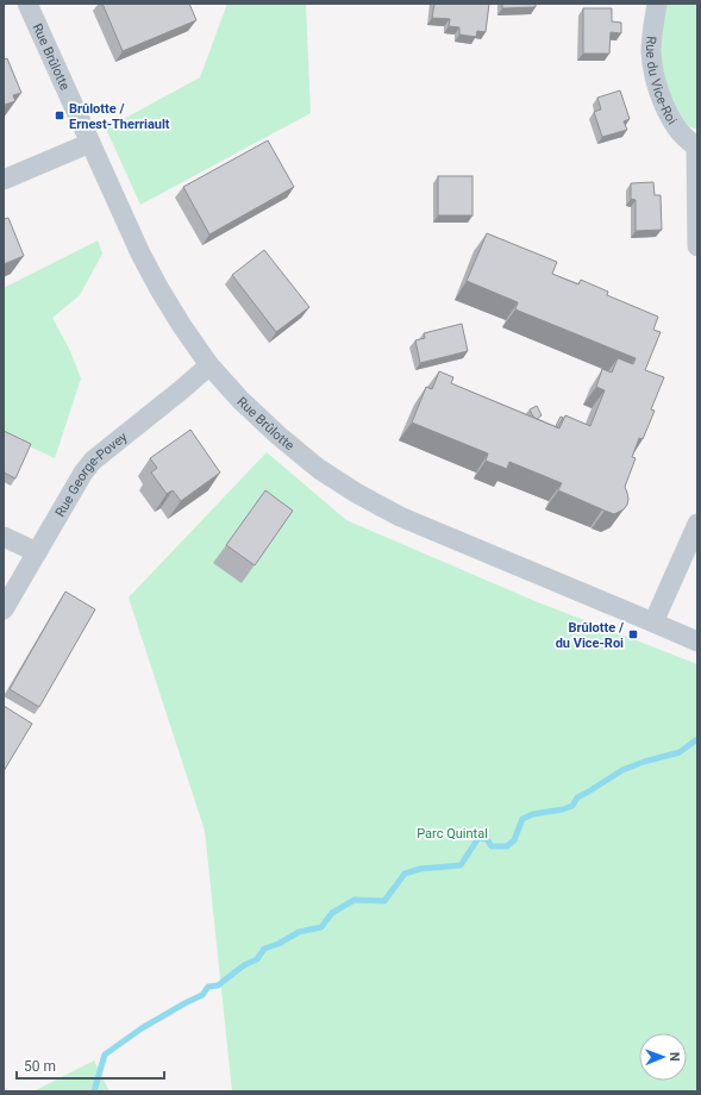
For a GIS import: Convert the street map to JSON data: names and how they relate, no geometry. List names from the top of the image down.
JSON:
{
  "streets": {
    "street": ["Rue Brûlotte", "Rue du Vice-Roi", "Rue George-Povey"]
  },
  "crossings": [
    ["Rue Brûlotte", "Rue George-Povey"]
  ],
  "parks": ["Parc Quintal"],
  "places": {
    "transit": ["Brûlotte / Ernest-Therriault", "Brûlotte / du Vice-Roi"]
  },
  "scale_bar": "50 m",
  "north": "right"
}
